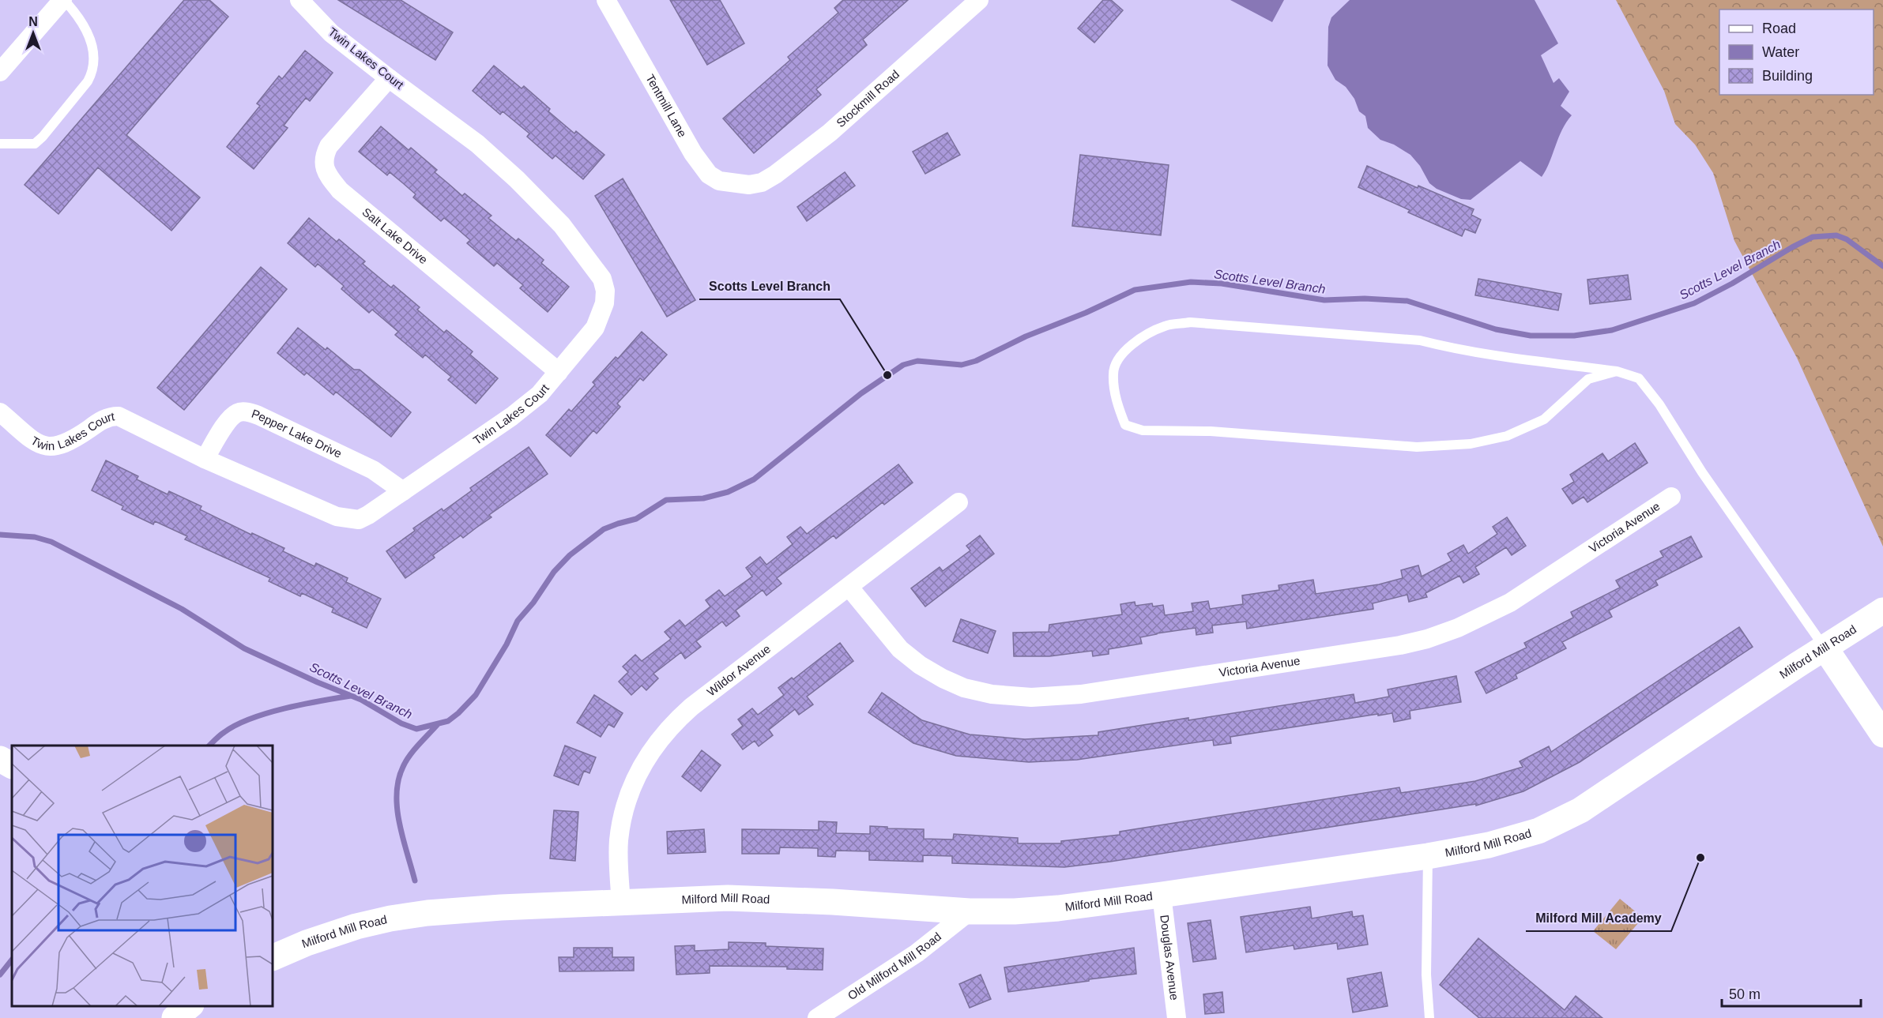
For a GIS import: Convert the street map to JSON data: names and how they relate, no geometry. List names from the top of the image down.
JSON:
{
  "streets": {
    "main road": ["Milford Mill Road"],
    "street": [
      "Twin Lakes Court",
      "Stockmill Road",
      "Tentmill Lane",
      "Salt Lake Drive",
      "Pepper Lake Drive",
      "Victoria Avenue",
      "Wildor Avenue",
      "Douglas Avenue",
      "Old Milford Mill Road"
    ]
  },
  "crossings": [
    ["Twin Lakes Court", "Salt Lake Drive"],
    ["Twin Lakes Court", "Pepper Lake Drive"],
    ["Stockmill Road", "Tentmill Lane"],
    ["Victoria Avenue", "Wildor Avenue"],
    ["Milford Mill Road", "Wildor Avenue"],
    ["Milford Mill Road", "Douglas Avenue"],
    ["Milford Mill Road", "Old Milford Mill Road"]
  ],
  "water": ["Scotts Level Branch"],
  "places": ["Scotts Level Branch", "Milford Mill Academy"],
  "legend": ["Road", "Water", "Building"],
  "scale_bar": "50 m",
  "north": "top"
}
